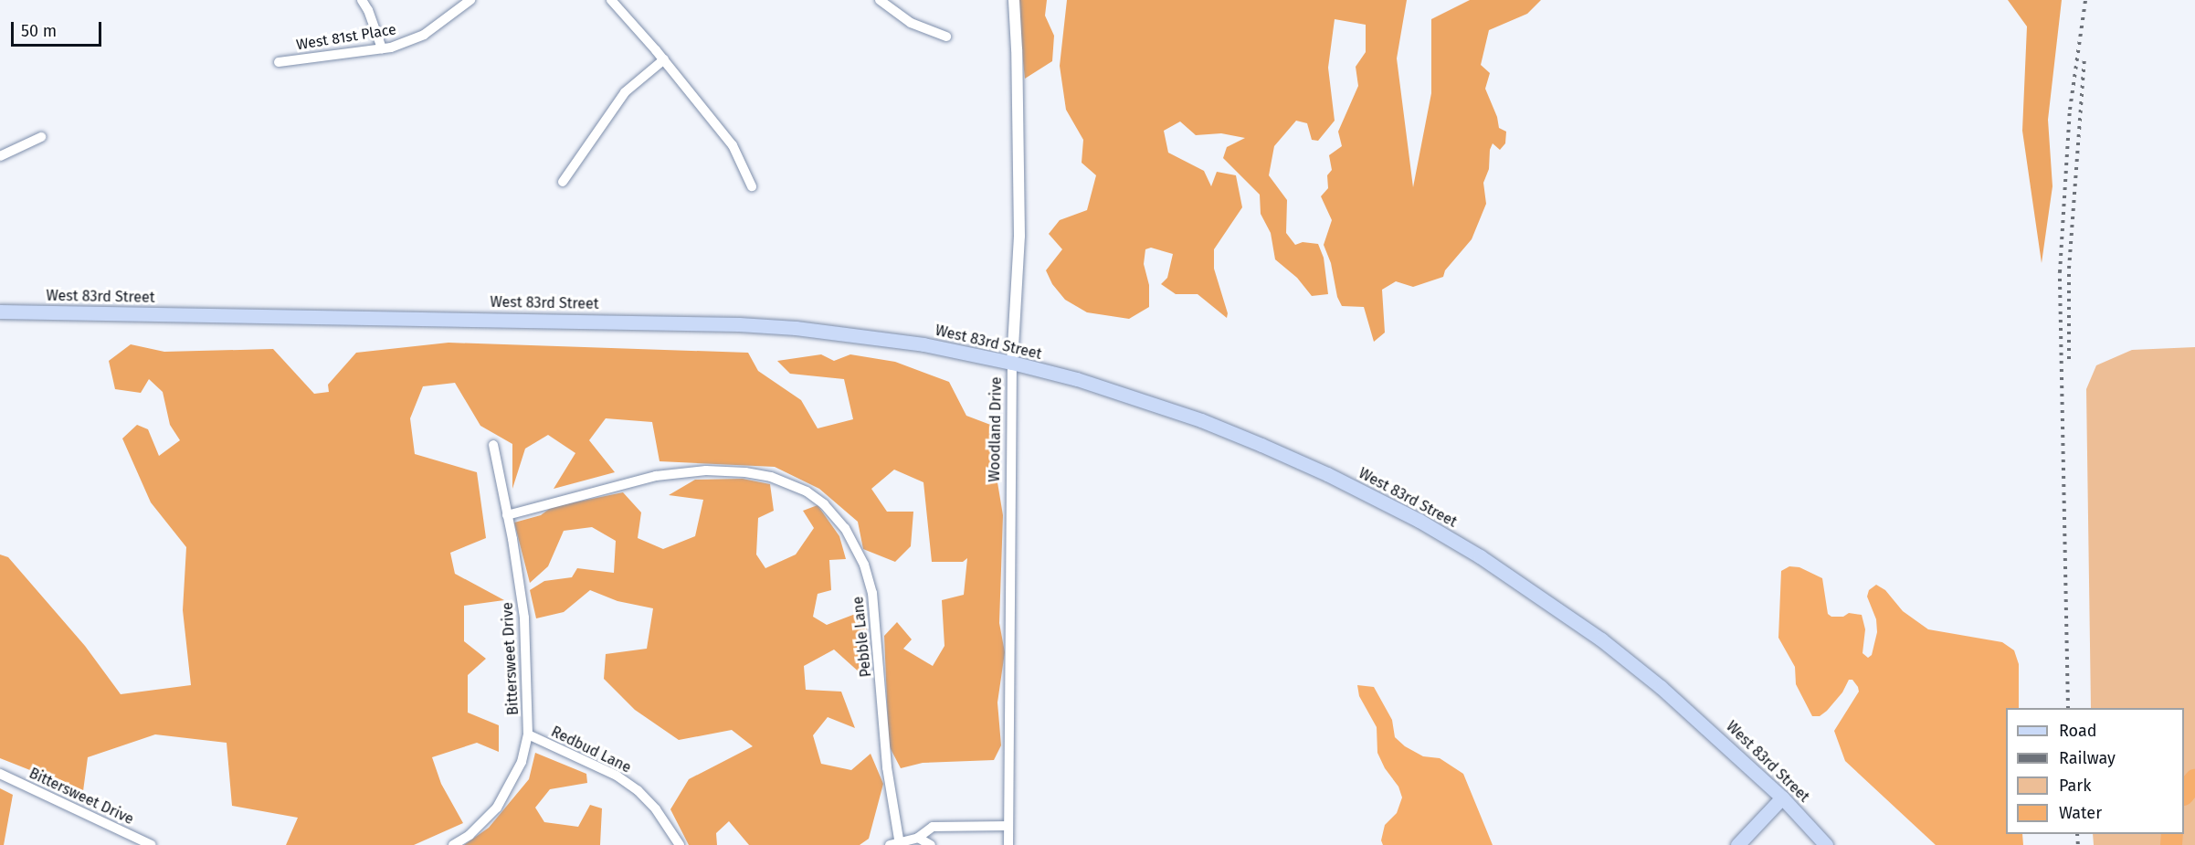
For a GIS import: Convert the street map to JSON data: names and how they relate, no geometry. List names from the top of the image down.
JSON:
{
  "streets": {
    "main road": ["West 83rd Street"],
    "street": [
      "West 81st Place",
      "Woodland Drive",
      "Pebble Lane",
      "Bittersweet Drive",
      "Redbud Lane"
    ]
  },
  "crossings": [
    ["West 83rd Street", "Woodland Drive"],
    ["Pebble Lane", "Bittersweet Drive"],
    ["Bittersweet Drive", "Redbud Lane"]
  ],
  "legend": [
    "Road",
    "Railway",
    "Park",
    "Water"
  ],
  "scale_bar": "50 m"
}
